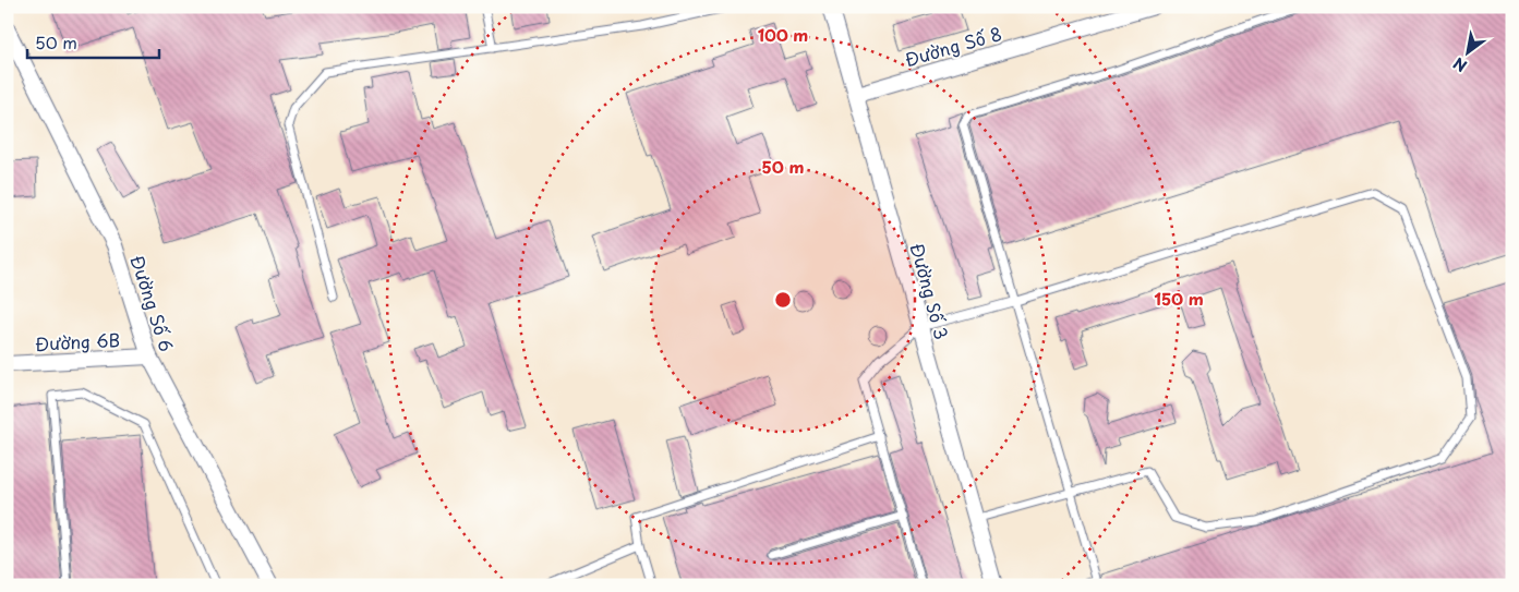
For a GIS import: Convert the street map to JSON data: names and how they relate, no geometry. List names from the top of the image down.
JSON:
{
  "streets": {
    "street": [
      "Đường Số 8",
      "Đường Số 3",
      "Đường Số 6",
      "Đường 6B"
    ]
  },
  "crossings": [
    ["Đường Số 8", "Đường Số 3"],
    ["Đường Số 6", "Đường 6B"]
  ],
  "scale_bar": "50 m",
  "north": "bottom left",
  "rings": ["100 m", "50 m", "150 m"]
}
